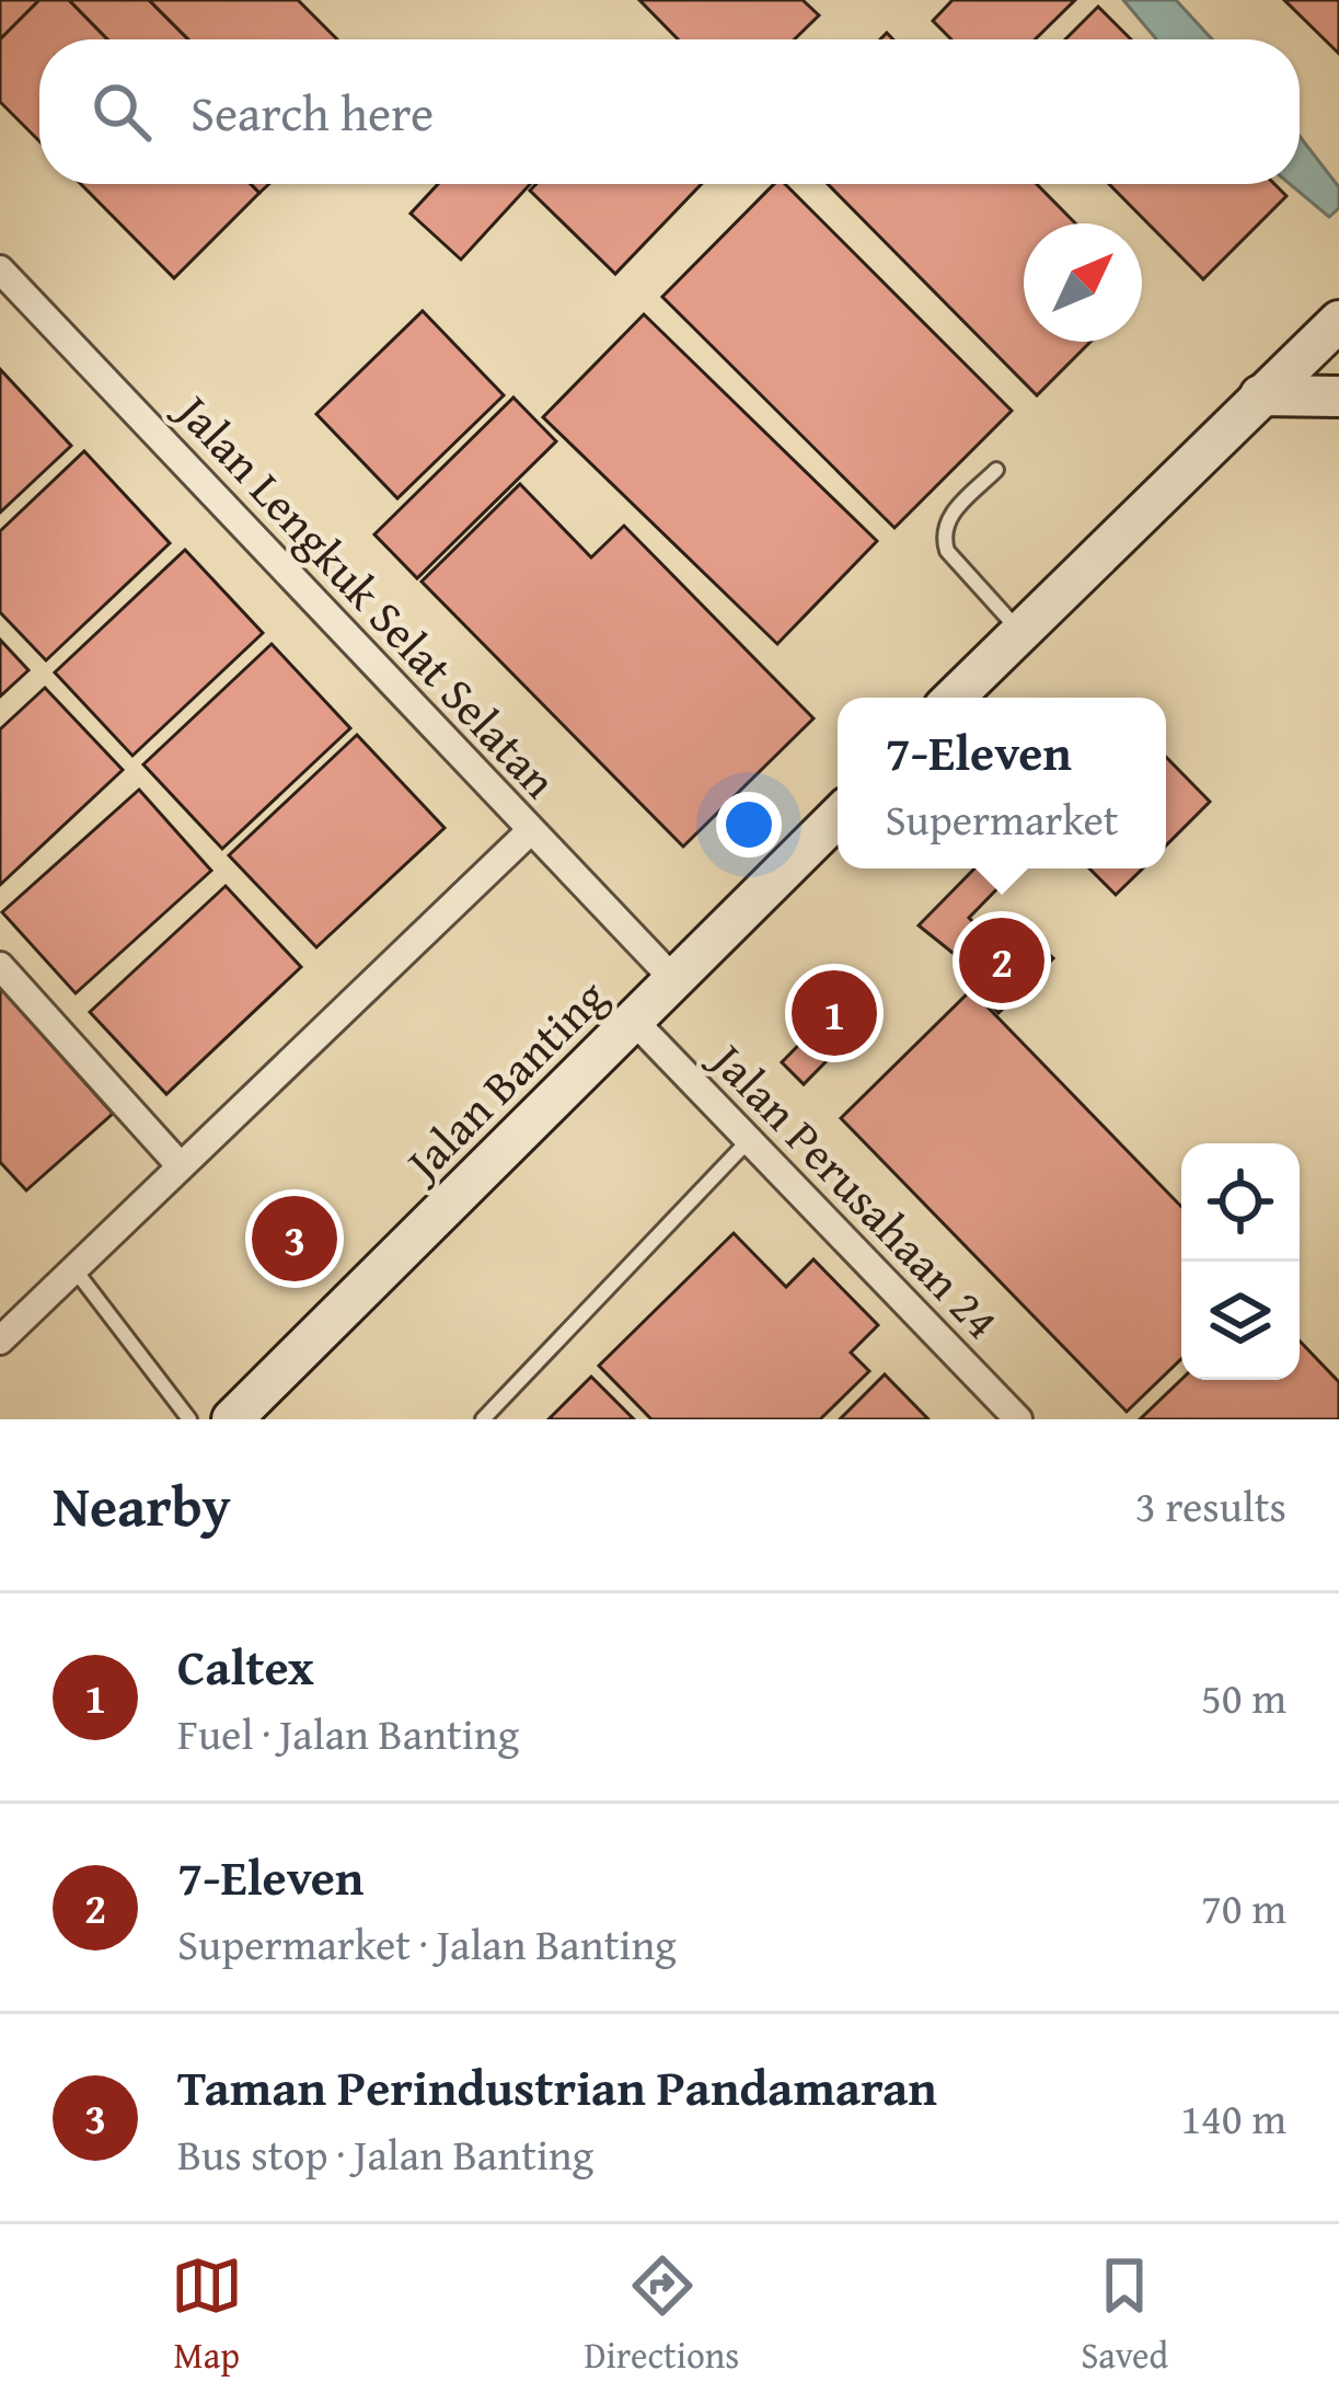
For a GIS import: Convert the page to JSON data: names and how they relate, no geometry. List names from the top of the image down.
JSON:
{
  "streets": {
    "main road": ["Jalan Banting"],
    "street": ["Jalan Lengkuk Selat Selatan", "Jalan Perusahaan 24"]
  },
  "crossings": [
    ["Jalan Lengkuk Selat Selatan", "Jalan Banting"],
    ["Jalan Banting", "Jalan Perusahaan 24"]
  ],
  "north": "top right",
  "page": {
    "search": "Search here",
    "popup": ["7-Eleven", "Supermarket"],
    "pins": ["2", "1", "3"],
    "heading": ["Nearby", "3 results"],
    "list": [
      {
        "mark": "1",
        "name": "Caltex",
        "note": "Fuel · Jalan Banting",
        "value": "50 m"
      },
      {
        "mark": "2",
        "name": "7-Eleven",
        "note": "Supermarket · Jalan Banting",
        "value": "70 m"
      },
      {
        "mark": "3",
        "name": "Taman Perindustrian Pandamaran",
        "note": "Bus stop · Jalan Banting",
        "value": "140 m"
      }
    ],
    "nav": ["Map", "Directions", "Saved"]
  }
}
